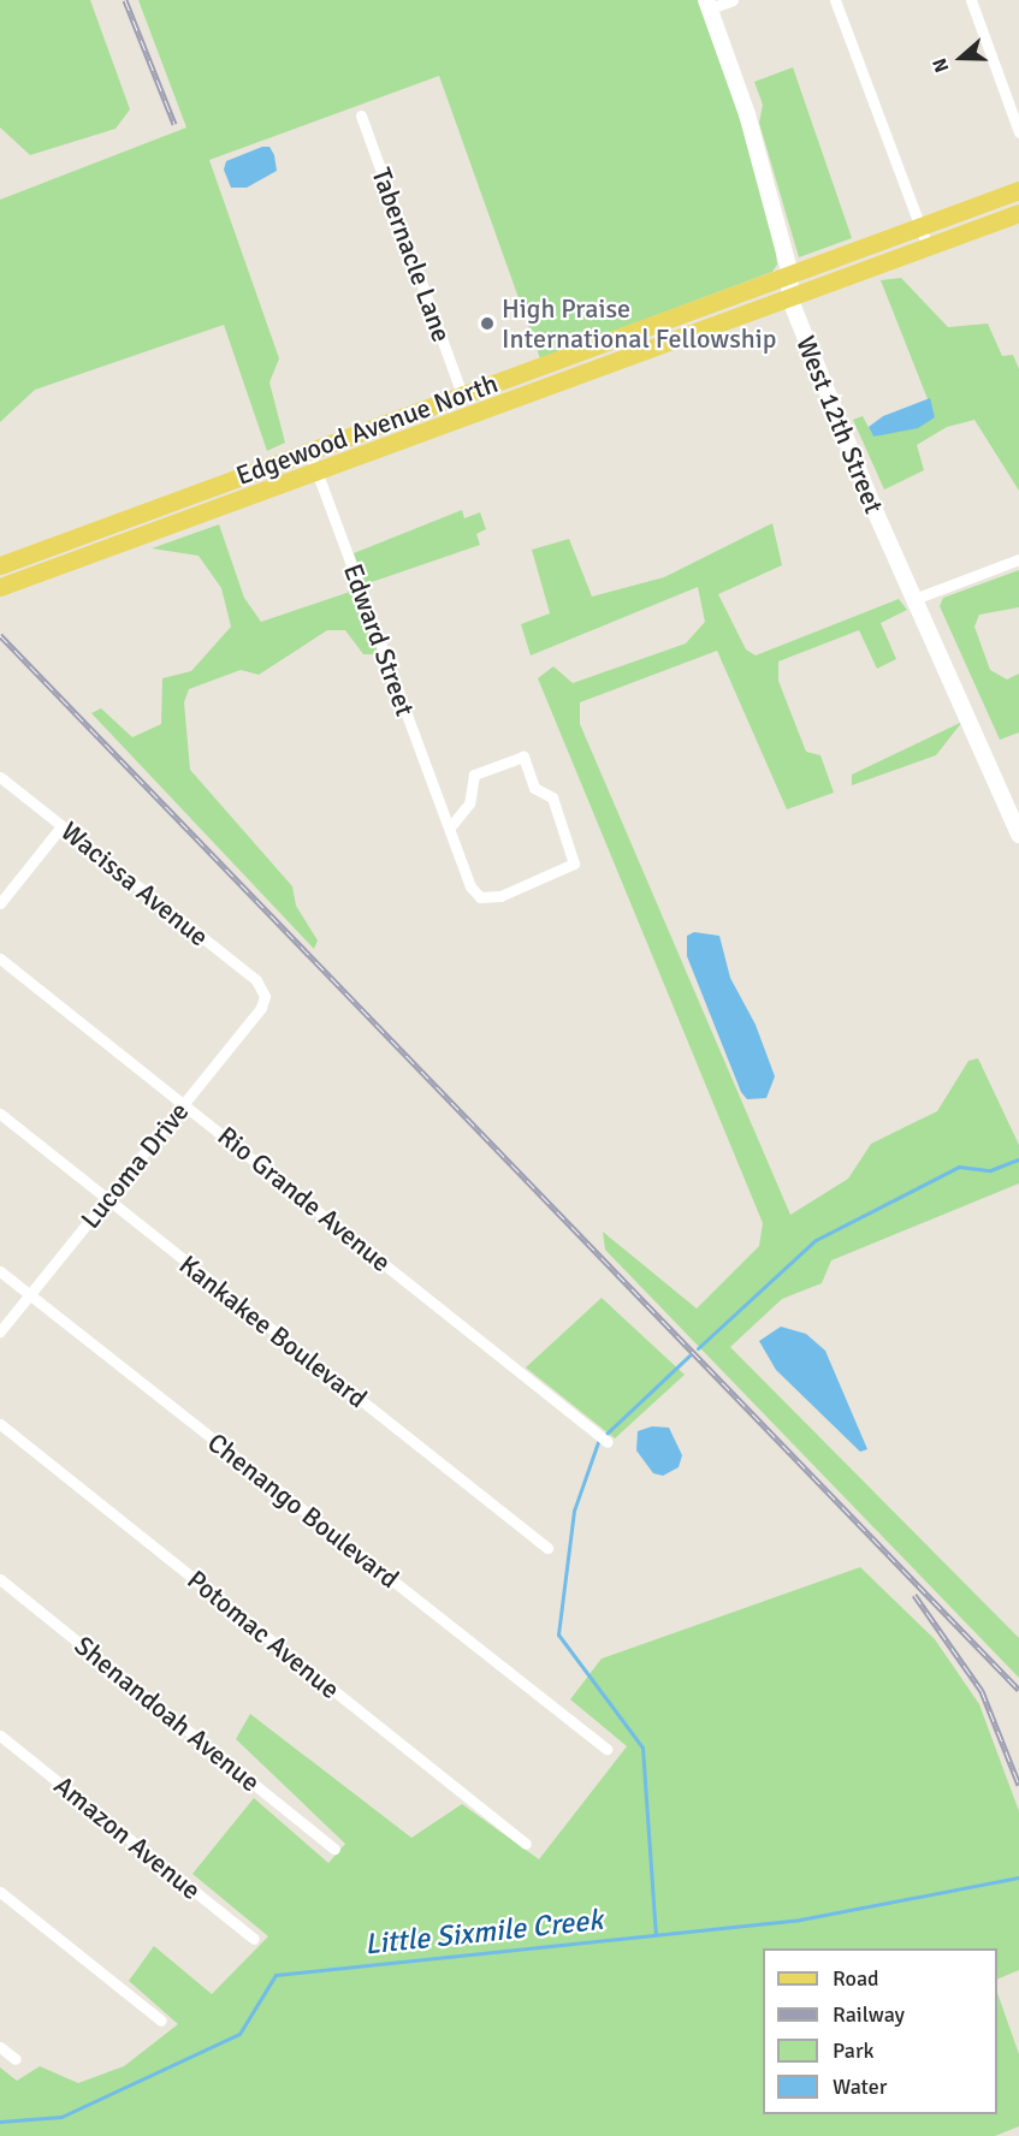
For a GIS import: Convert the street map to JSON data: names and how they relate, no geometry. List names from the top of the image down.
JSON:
{
  "streets": {
    "main road": ["Edgewood Avenue North"],
    "street": [
      "Tabernacle Lane",
      "West 12th Street",
      "Edward Street",
      "Wacissa Avenue",
      "Lucoma Drive",
      "Rio Grande Avenue",
      "Kankakee Boulevard",
      "Chenango Boulevard",
      "Potomac Avenue",
      "Shenandoah Avenue",
      "Amazon Avenue"
    ]
  },
  "crossings": [
    ["Tabernacle Lane", "Edgewood Avenue North"],
    ["West 12th Street", "Edgewood Avenue North"],
    ["Edgewood Avenue North", "Edward Street"],
    ["Wacissa Avenue", "Lucoma Drive"],
    ["Lucoma Drive", "Rio Grande Avenue"],
    ["Lucoma Drive", "Kankakee Boulevard"],
    ["Lucoma Drive", "Chenango Boulevard"]
  ],
  "water": ["Little Sixmile Creek"],
  "places": ["High Praise International Fellowship"],
  "legend": [
    "Road",
    "Railway",
    "Park",
    "Water"
  ],
  "north": "left"
}
